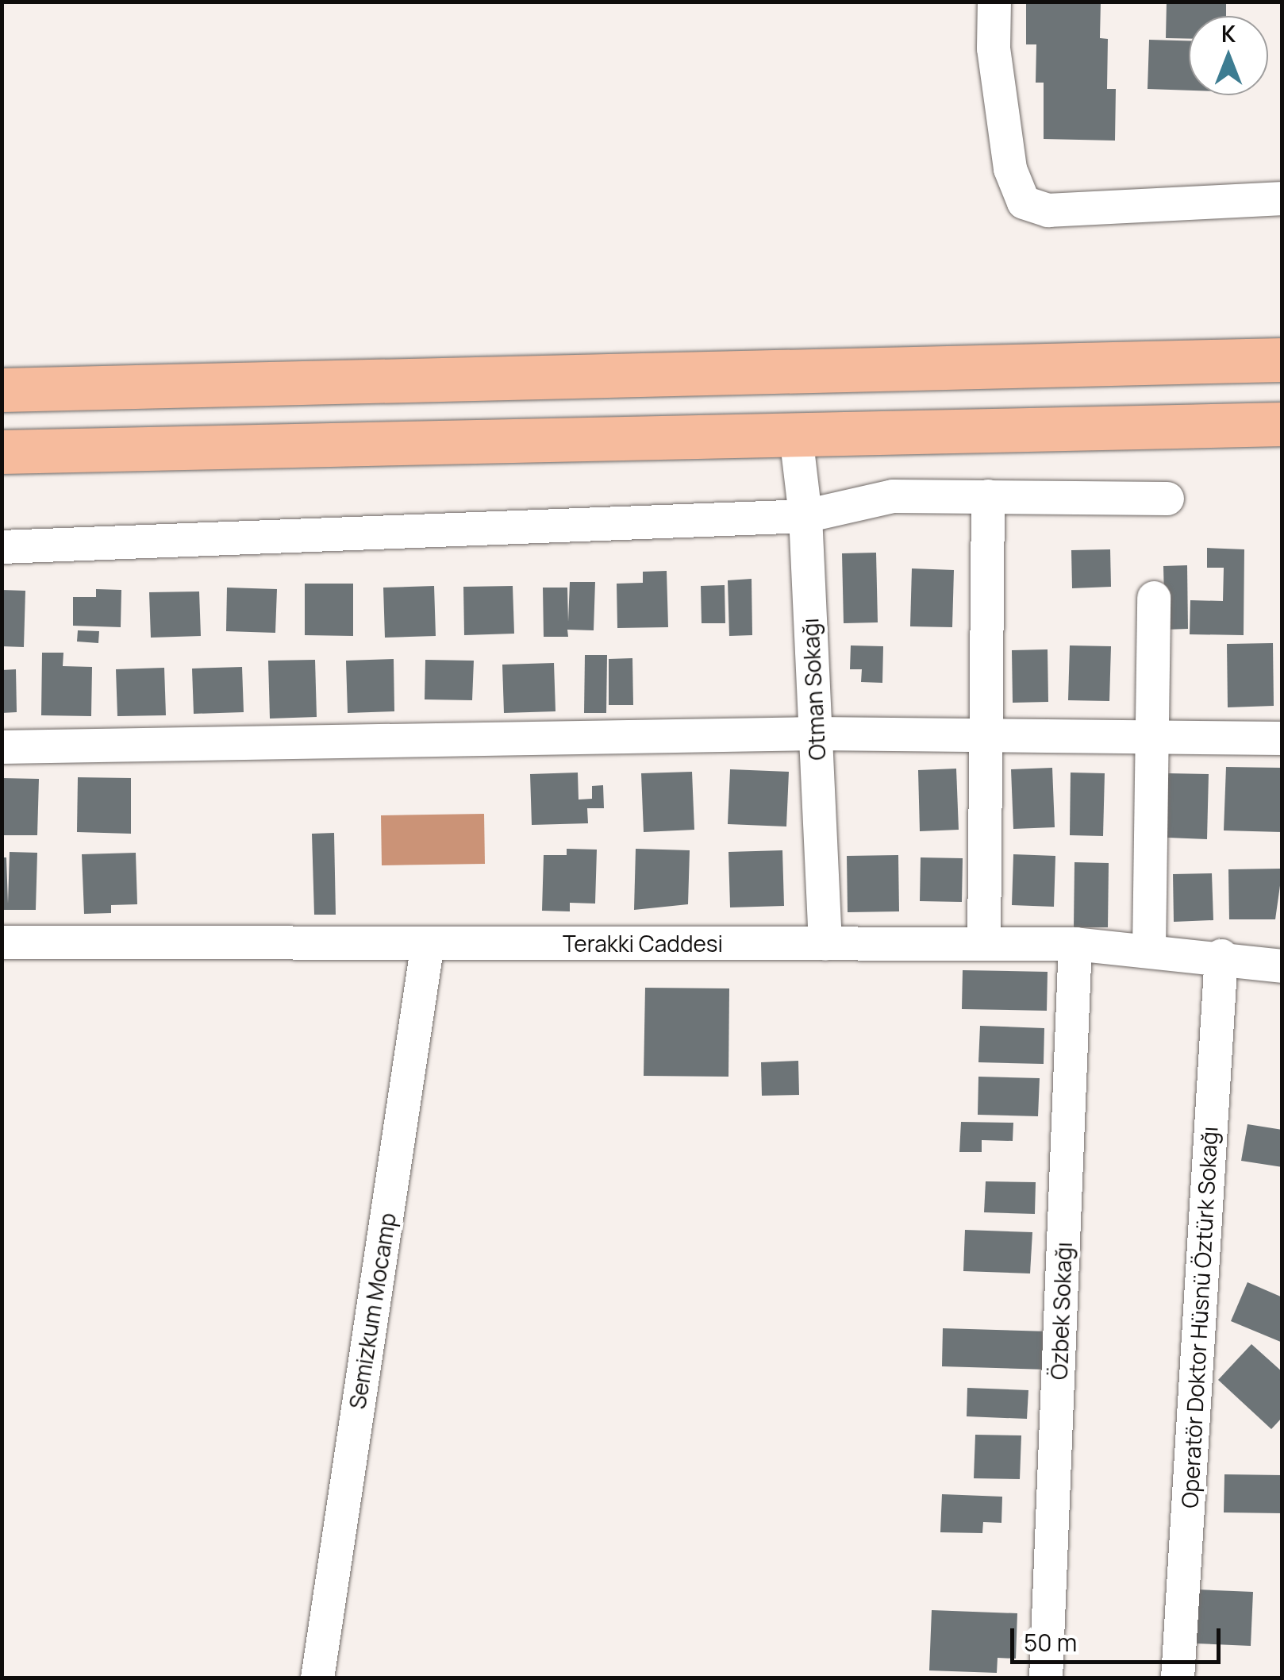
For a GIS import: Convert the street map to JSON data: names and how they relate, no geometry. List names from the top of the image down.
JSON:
{
  "streets": {
    "street": [
      "Otman Sokağı",
      "Terakki Caddesi",
      "Semizkum Mocamp",
      "Özbek Sokağı",
      "Operatör Doktor Hüsnü Öztürk Sokağı"
    ]
  },
  "crossings": [
    ["Otman Sokağı", "Terakki Caddesi"],
    ["Terakki Caddesi", "Semizkum Mocamp"],
    ["Terakki Caddesi", "Özbek Sokağı"],
    ["Terakki Caddesi", "Operatör Doktor Hüsnü Öztürk Sokağı"]
  ],
  "scale_bar": "50 m",
  "north": "top"
}
